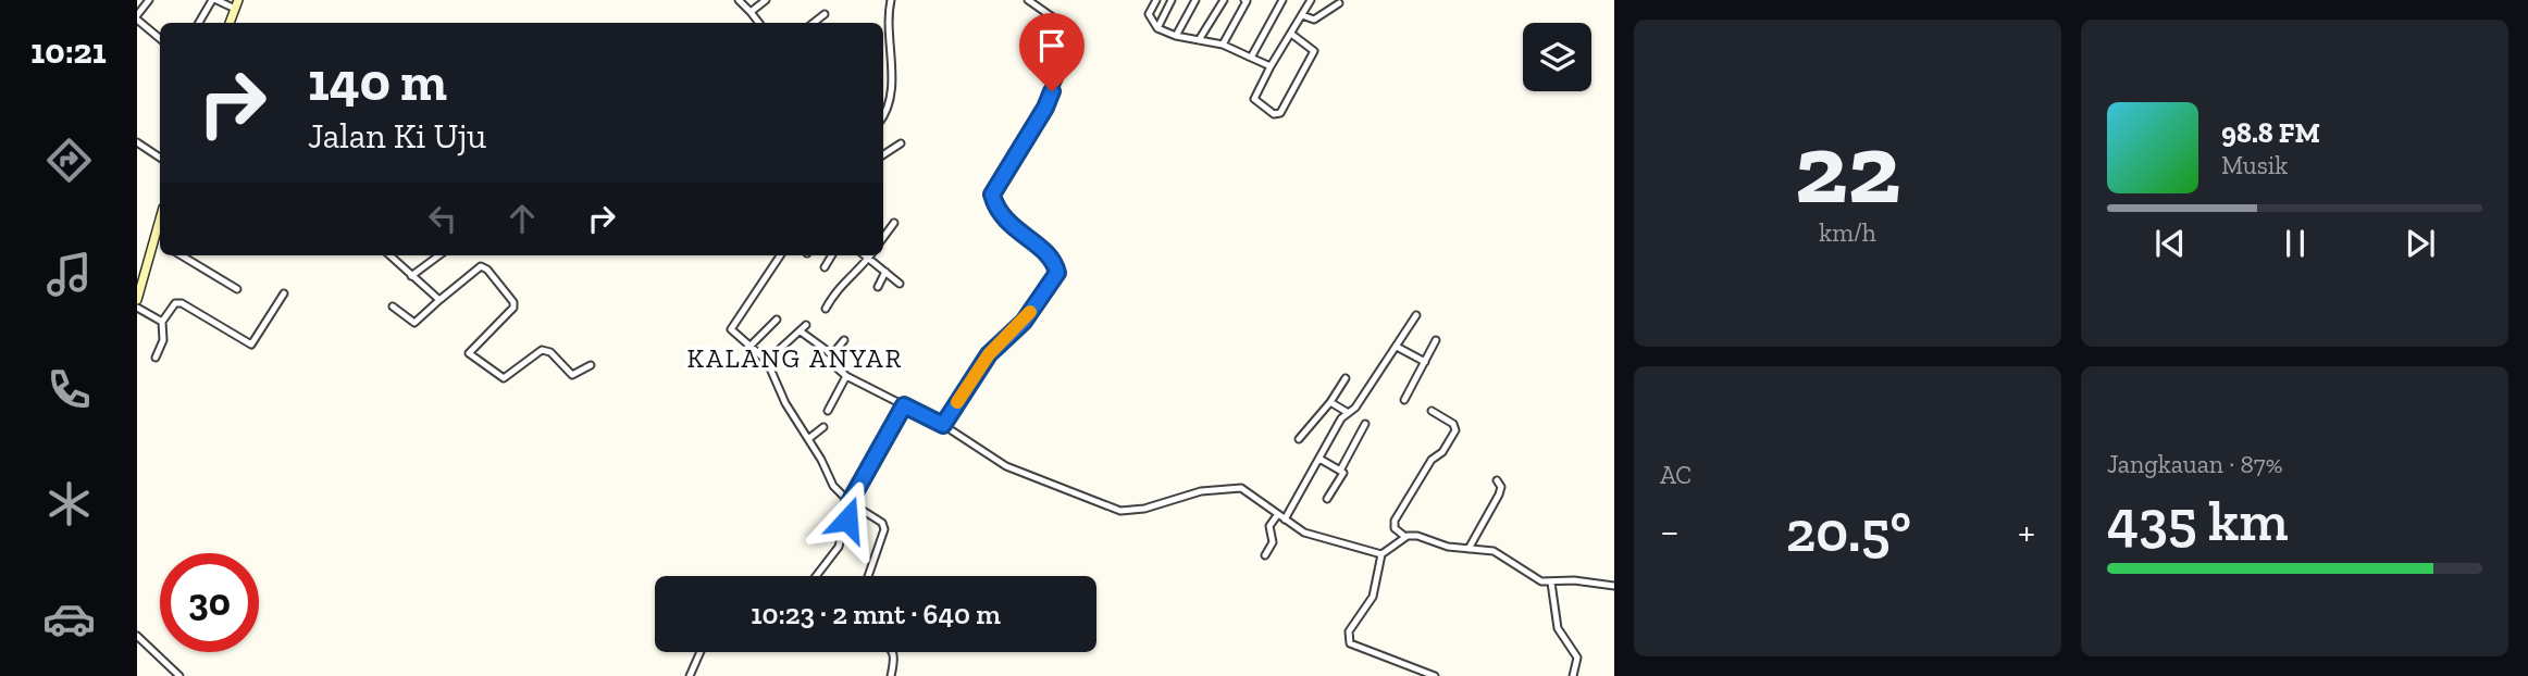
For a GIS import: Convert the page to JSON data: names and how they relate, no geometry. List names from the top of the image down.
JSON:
{
  "districts": ["KALANG ANYAR"],
  "page": {
    "tabs": "10:21",
    "tile": [
      ["22", "km/h"],
      "AC",
      ["Jangkauan · 87%", "435 km"]
    ],
    "turn": ["140 m", "Jalan Ki Uju"],
    "song": ["98.8 FM", "Musik"],
    "heat": ["−", "20.5°", "+"],
    "limit": "30",
    "trip": "10:23 · 2 mnt · 640 m"
  }
}
